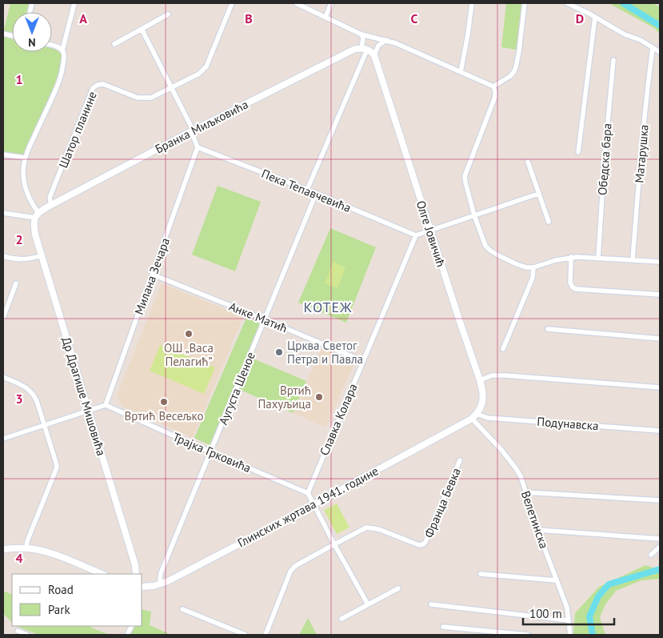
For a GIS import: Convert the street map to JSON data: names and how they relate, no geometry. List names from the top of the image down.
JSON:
{
  "streets": {
    "street": [
      "Бранка Миљковића",
      "Шатор планине",
      "Матарушка",
      "Обедска бара",
      "Пека Тепавчевића",
      "Олге Јовичић",
      "Милана Зечара",
      "Анке Матић",
      "Аугуста Шеное",
      "Др Драгише Мишовића",
      "Славка Колара",
      "Подунавска",
      "Трајка Грковића",
      "Франца Бевка",
      "Глинских жртава 1941. године",
      "Велетинска"
    ]
  },
  "crossings": [
    ["Бранка Миљковића", "Шатор планине"],
    ["Бранка Миљковића", "Др Драгише Мишовића"],
    ["Пека Тепавчевића", "Милана Зечара"],
    ["Пека Тепавчевића", "Аугуста Шеное"],
    ["Пека Тепавчевића", "Славка Колара"],
    ["Олге Јовичић", "Подунавска"],
    ["Олге Јовичић", "Глинских жртава 1941. године"],
    ["Олге Јовичић", "Велетинска"],
    ["Милана Зечара", "Анке Матић"],
    ["Милана Зечара", "Трајка Грковића"],
    ["Анке Матић", "Аугуста Шеное"],
    ["Анке Матић", "Славка Колара"],
    ["Аугуста Шеное", "Трајка Грковића"],
    ["Аугуста Шеное", "Глинских жртава 1941. године"],
    ["Славка Колара", "Трајка Грковића"],
    ["Подунавска", "Глинских жртава 1941. године"],
    ["Подунавска", "Велетинска"],
    ["Глинских жртава 1941. године", "Велетинска"]
  ],
  "districts": ["КОТЕЖ"],
  "places": [
    "ОШ „Васа Пелагић”",
    "Црква Светог Петра и Павла",
    "Вртић Пахуљица",
    "Вртић Весељко"
  ],
  "legend": ["Road", "Park"],
  "scale_bar": "100 m",
  "north": "bottom",
  "grid": {
    "columns": [
      "A",
      "B",
      "C",
      "D"
    ],
    "rows": [
      "1",
      "2",
      "3",
      "4"
    ]
  }
}
